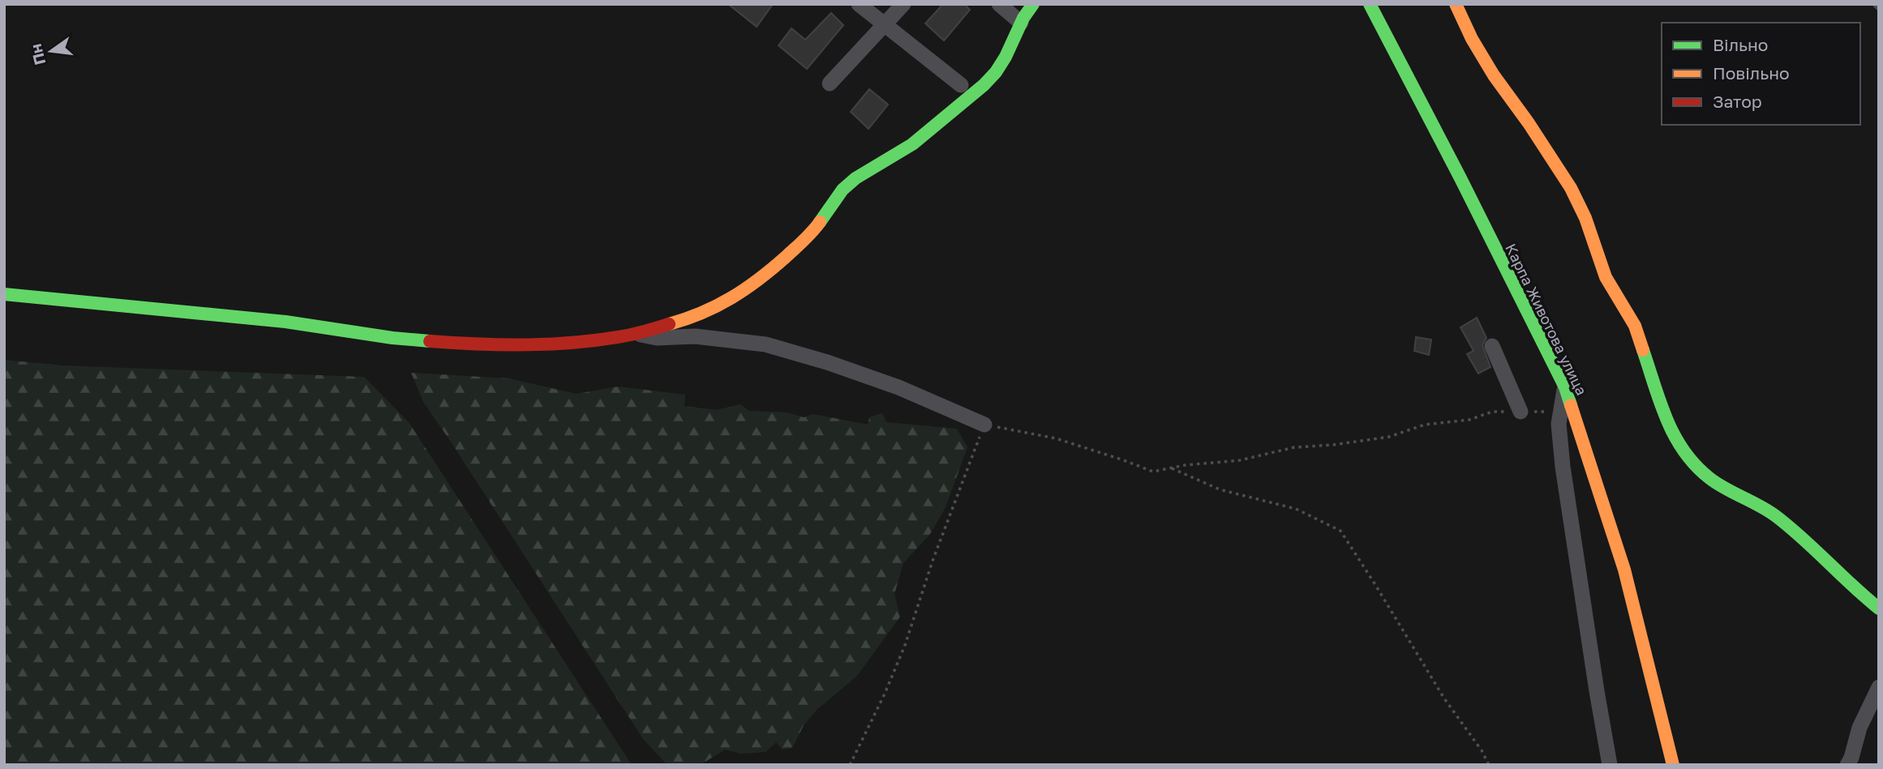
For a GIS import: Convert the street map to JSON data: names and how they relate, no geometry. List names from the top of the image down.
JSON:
{
  "streets": {
    "street": ["Карпа Животова улица"]
  },
  "legend": ["Вільно", "Повільно", "Затор"],
  "north": "left"
}
